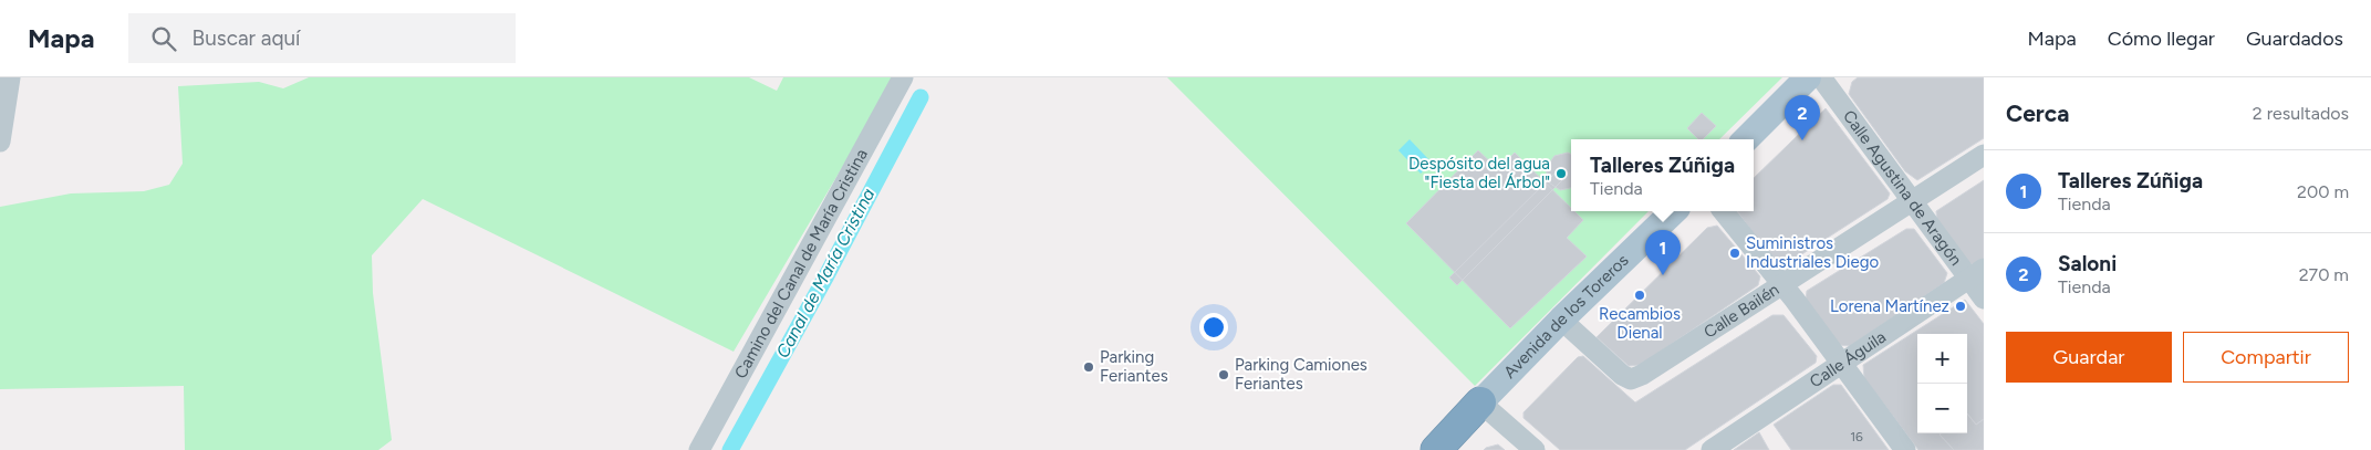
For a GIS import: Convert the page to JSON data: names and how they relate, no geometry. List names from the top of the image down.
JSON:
{
  "streets": {
    "main road": ["Avenida de los Toreros"],
    "street": [
      "Calle Agustina de Aragón",
      "Camino del Canal de María Cristina",
      "Calle Bailén",
      "Calle Águila"
    ]
  },
  "crossings": [
    ["Calle Agustina de Aragón", "Calle Bailén"],
    ["Calle Agustina de Aragón", "Calle Águila"],
    ["Calle Bailén", "Avenida de los Toreros"]
  ],
  "water": ["Canal de María Cristina"],
  "places": [
    "Despósito del agua \"Fiesta del Árbol\"",
    "Suministros Industriales Diego",
    "Recambios Dienal",
    "Lorena Martínez",
    "Parking Feriantes",
    "Parking Camiones Feriantes"
  ],
  "house_numbers": ["16"],
  "page": {
    "header": "Mapa",
    "search": "Buscar aquí",
    "nav": ["Mapa", "Cómo llegar", "Guardados"],
    "heading": ["Cerca", "2 resultados"],
    "pins": ["2", "1"],
    "popup": ["Talleres Zúñiga", "Tienda"],
    "list": [
      {
        "mark": "1",
        "name": "Talleres Zúñiga",
        "note": "Tienda",
        "value": "200 m"
      },
      {
        "mark": "2",
        "name": "Saloni",
        "note": "Tienda",
        "value": "270 m"
      }
    ],
    "buttons": ["Guardar", "Compartir"],
    "map_buttons": ["+", "−"]
  }
}
